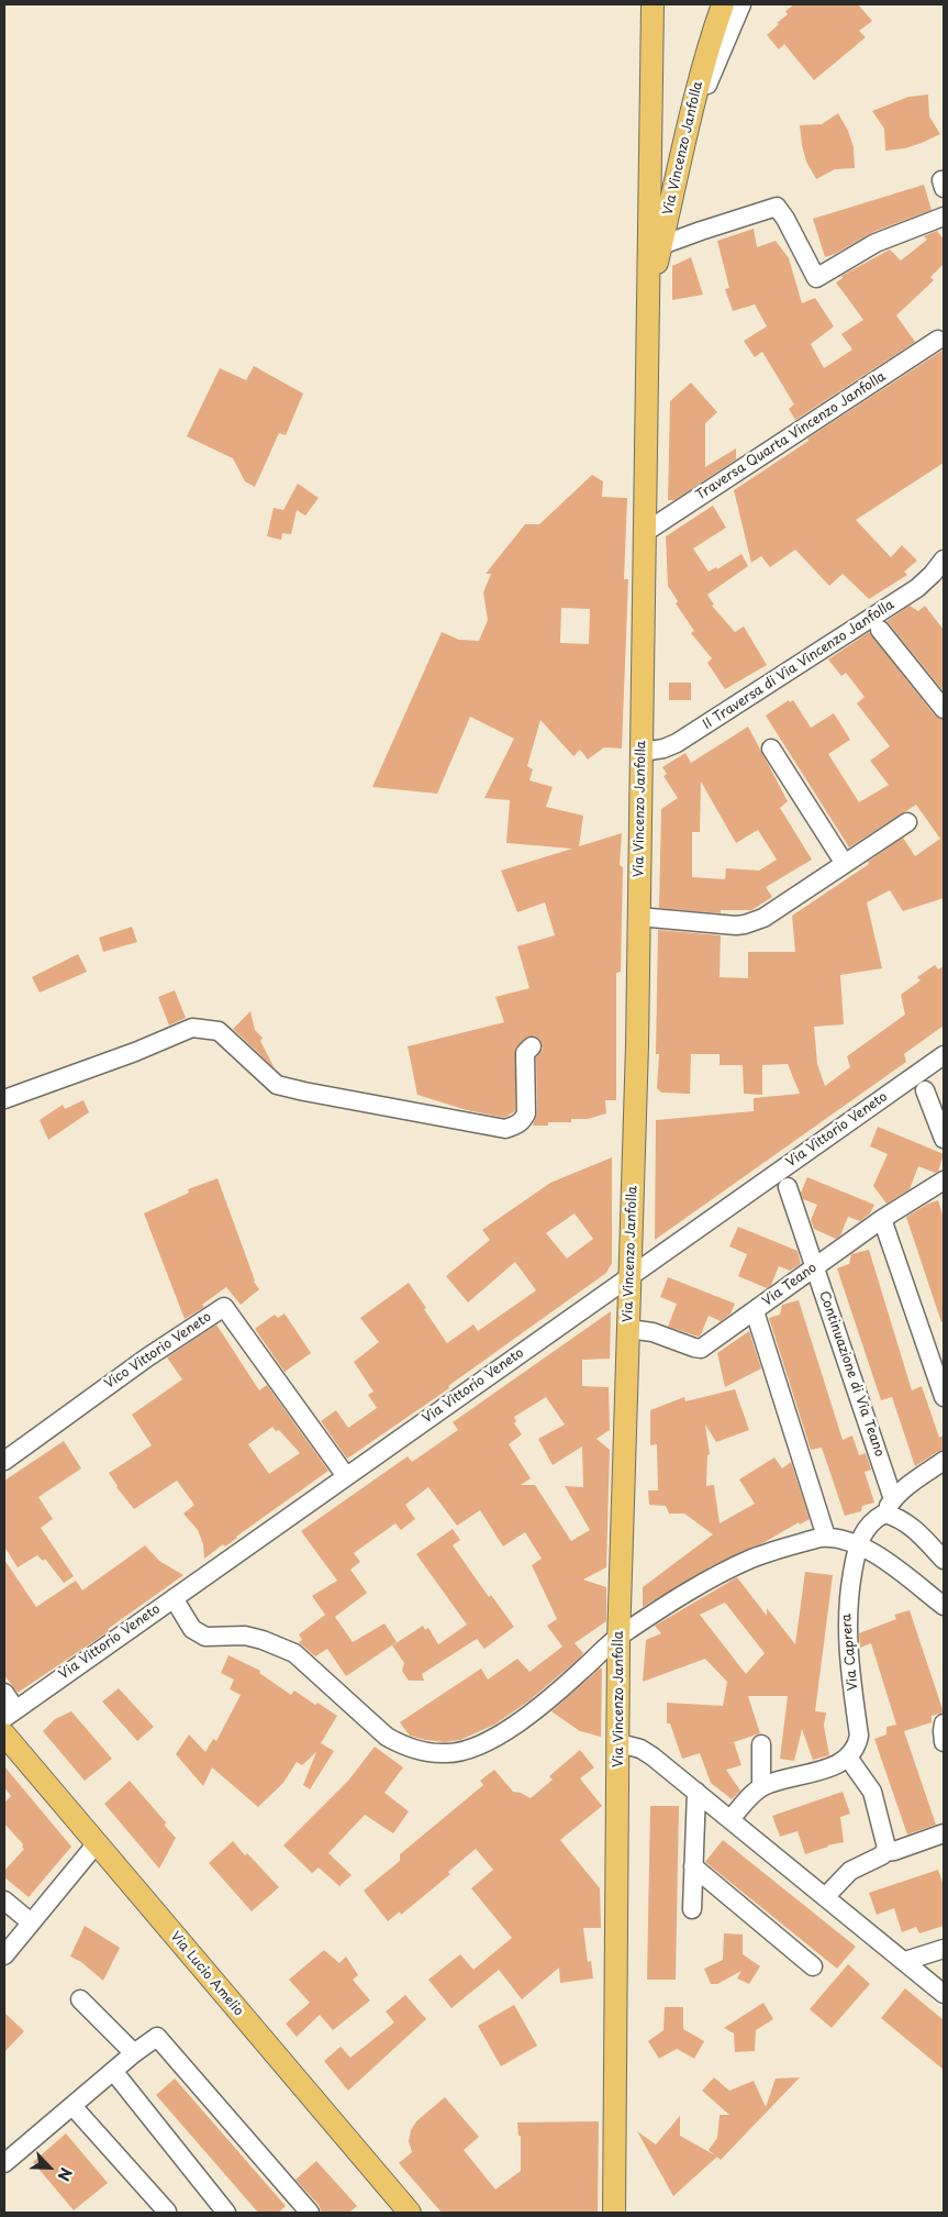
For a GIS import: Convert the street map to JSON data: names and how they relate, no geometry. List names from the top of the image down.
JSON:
{
  "streets": {
    "main road": ["Via Vincenzo Janfolla", "Via Lucio Amelio"],
    "street": [
      "Traversa Quarta Vincenzo Janfolla",
      "II Traversa di Via Vincenzo Janfolla",
      "Via Vittorio Veneto",
      "Via Teano",
      "Vico Vittorio Veneto",
      "Continuazione di Via Teano",
      "Via Caprera"
    ]
  },
  "crossings": [
    ["Via Vincenzo Janfolla", "Traversa Quarta Vincenzo Janfolla"],
    ["Via Vincenzo Janfolla", "II Traversa di Via Vincenzo Janfolla"],
    ["Via Vincenzo Janfolla", "Via Vittorio Veneto"],
    ["Via Vincenzo Janfolla", "Via Teano"],
    ["Via Vittorio Veneto", "Vico Vittorio Veneto"],
    ["Via Teano", "Continuazione di Via Teano"]
  ],
  "north": "bottom right"
}
